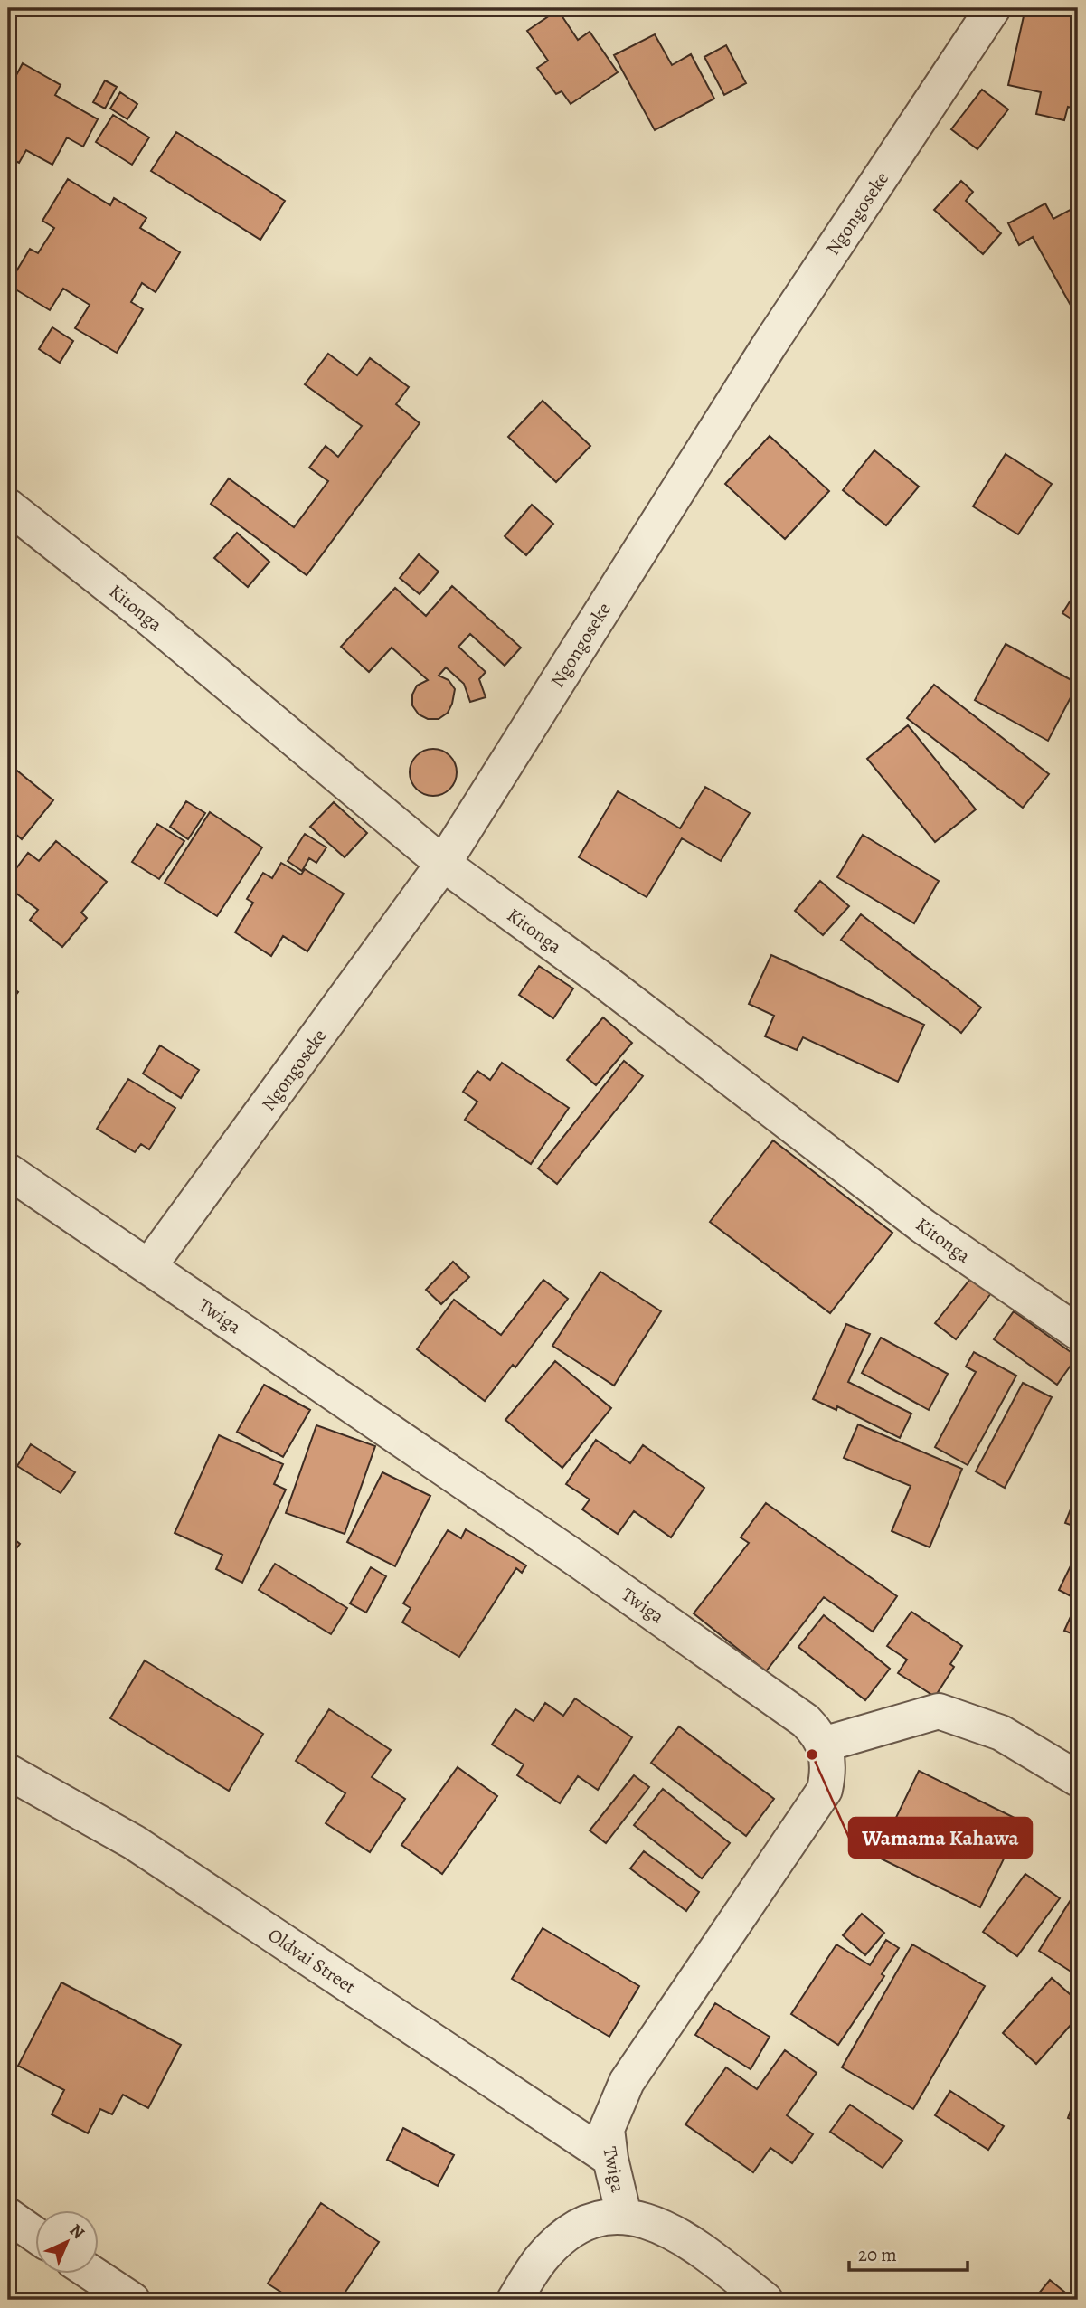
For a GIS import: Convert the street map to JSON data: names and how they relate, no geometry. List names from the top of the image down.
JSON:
{
  "streets": {
    "street": [
      "Ngongoseke",
      "Kitonga",
      "Twiga",
      "Oldvai Street"
    ]
  },
  "crossings": [
    ["Ngongoseke", "Kitonga"],
    ["Ngongoseke", "Twiga"],
    ["Twiga", "Oldvai Street"]
  ],
  "places": ["Wamama Kahawa"],
  "scale_bar": "20 m",
  "north": "top right"
}
